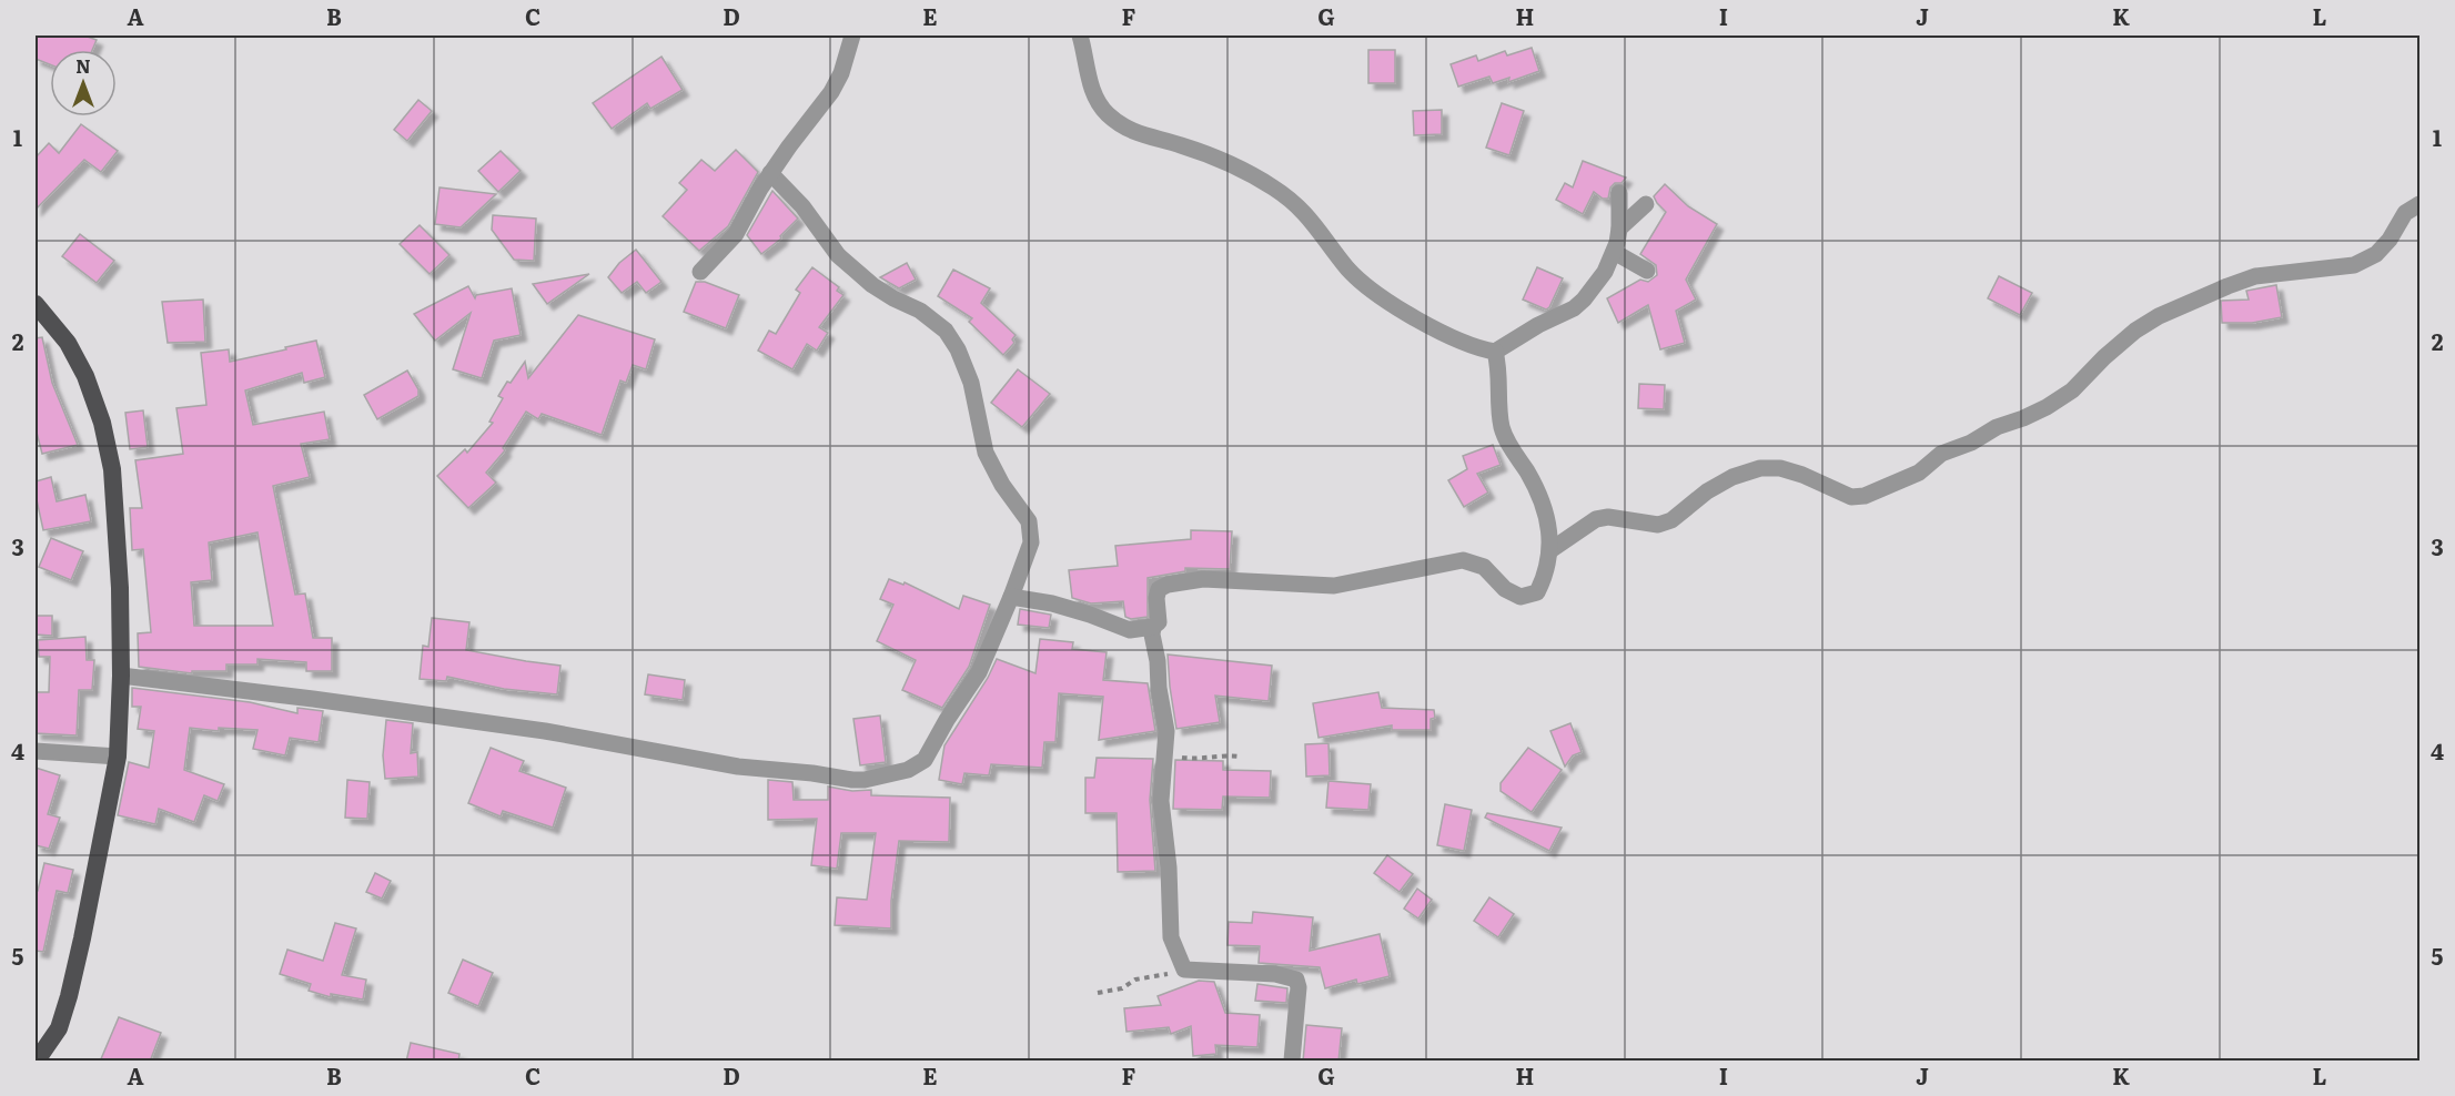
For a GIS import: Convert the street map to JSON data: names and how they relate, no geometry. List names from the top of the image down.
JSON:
{
  "north": "top",
  "grid": {
    "columns": [
      "A",
      "B",
      "C",
      "D",
      "E",
      "F",
      "G",
      "H",
      "I",
      "J",
      "K",
      "L"
    ],
    "rows": [
      "1",
      "2",
      "3",
      "4",
      "5"
    ]
  }
}
